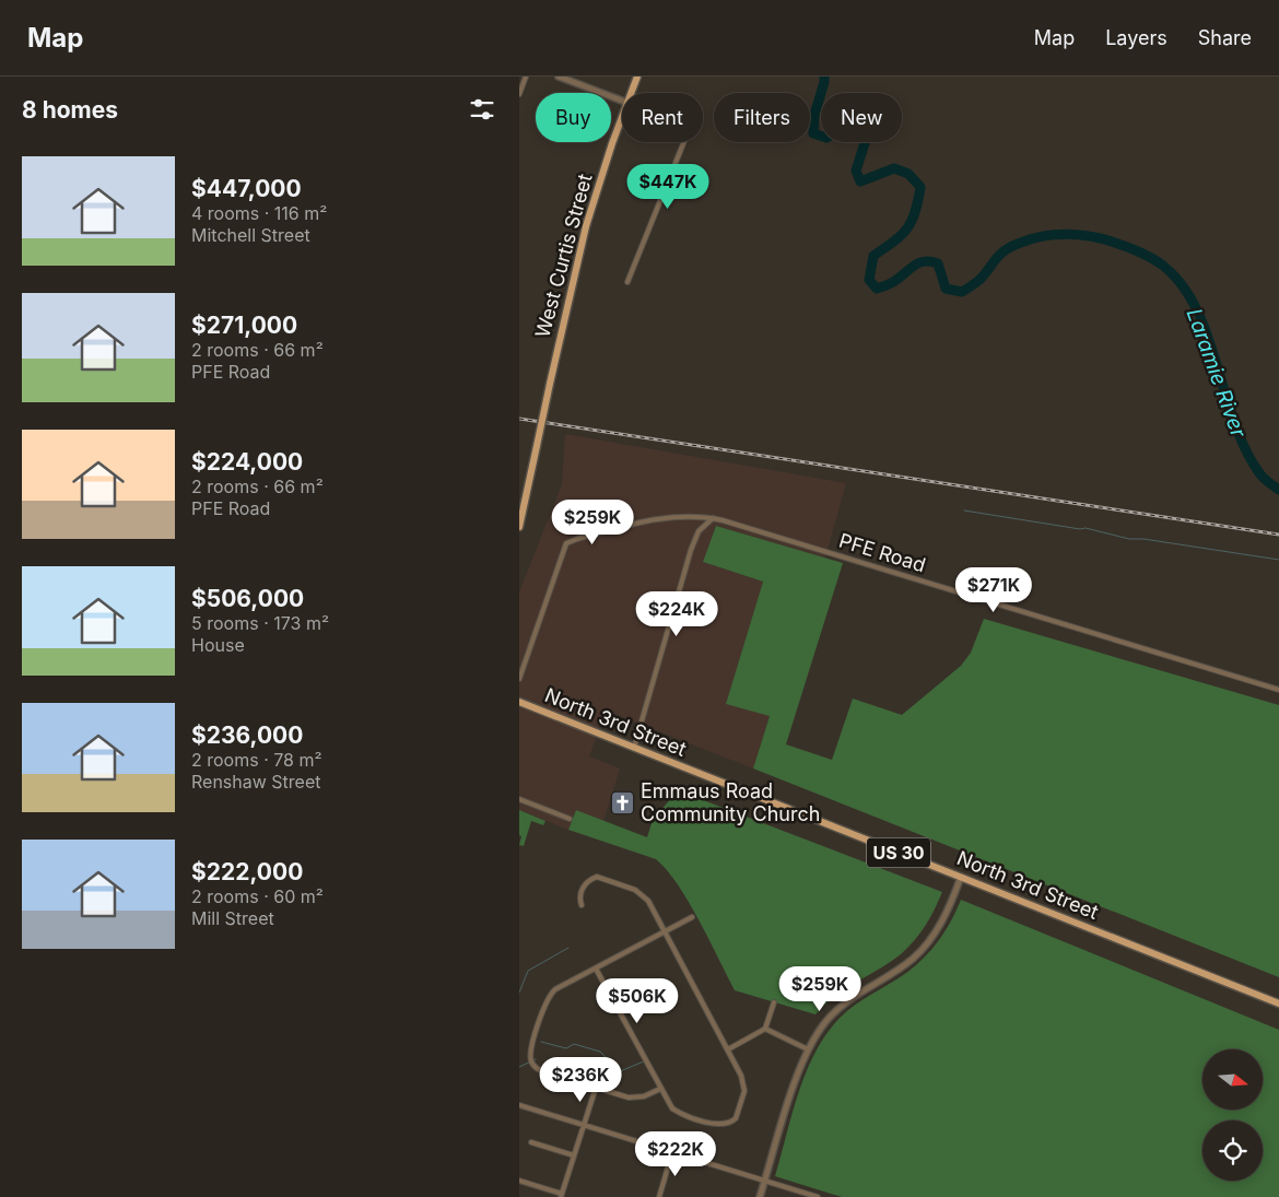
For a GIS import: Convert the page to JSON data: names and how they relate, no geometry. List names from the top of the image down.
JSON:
{
  "streets": {
    "main road": ["West Curtis Street", "North 3rd Street", "US 30"],
    "street": ["PFE Road"]
  },
  "water": ["Laramie River"],
  "places": {
    "church": ["Emmaus Road Community Church"]
  },
  "north": "right",
  "page": {
    "header": "Map",
    "nav": ["Map", "Layers", "Share"],
    "heading": "8 homes",
    "chip": [
      "Buy",
      "Rent",
      "Filters",
      "New"
    ],
    "list": [
      {
        "name": "$447,000",
        "note": "4 rooms · 116 m² · Mitchell Street"
      },
      {
        "name": "$271,000",
        "note": "2 rooms · 66 m² · PFE Road"
      },
      {
        "name": "$224,000",
        "note": "2 rooms · 66 m² · PFE Road"
      },
      {
        "name": "$506,000",
        "note": "5 rooms · 173 m² · House"
      },
      {
        "name": "$236,000",
        "note": "2 rooms · 78 m² · Renshaw Street"
      },
      {
        "name": "$222,000",
        "note": "2 rooms · 60 m² · Mill Street"
      }
    ],
    "price": [
      "$447K",
      "$259K",
      "$271K",
      "$224K",
      "$259K",
      "$506K",
      "$236K",
      "$222K"
    ]
  }
}
